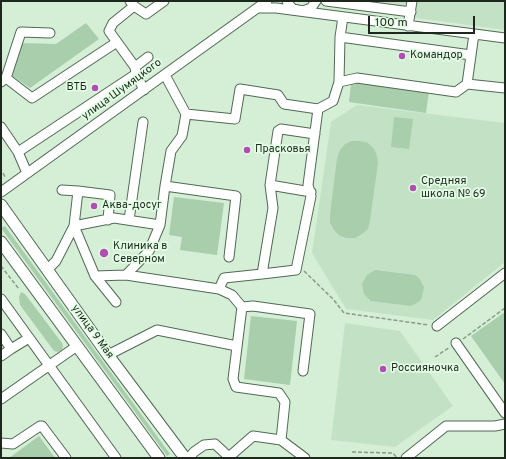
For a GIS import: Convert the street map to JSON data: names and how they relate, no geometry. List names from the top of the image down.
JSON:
{
  "streets": {
    "main road": ["улица 9 Мая"],
    "street": ["улица Шумяцкого"]
  },
  "places": [
    "Командор",
    "ВТБ",
    "Прасковья",
    "Средняя школа № 69",
    "Аква-досуг",
    "Клиника в Северном",
    "Россияночка"
  ],
  "scale_bar": "100 m"
}
